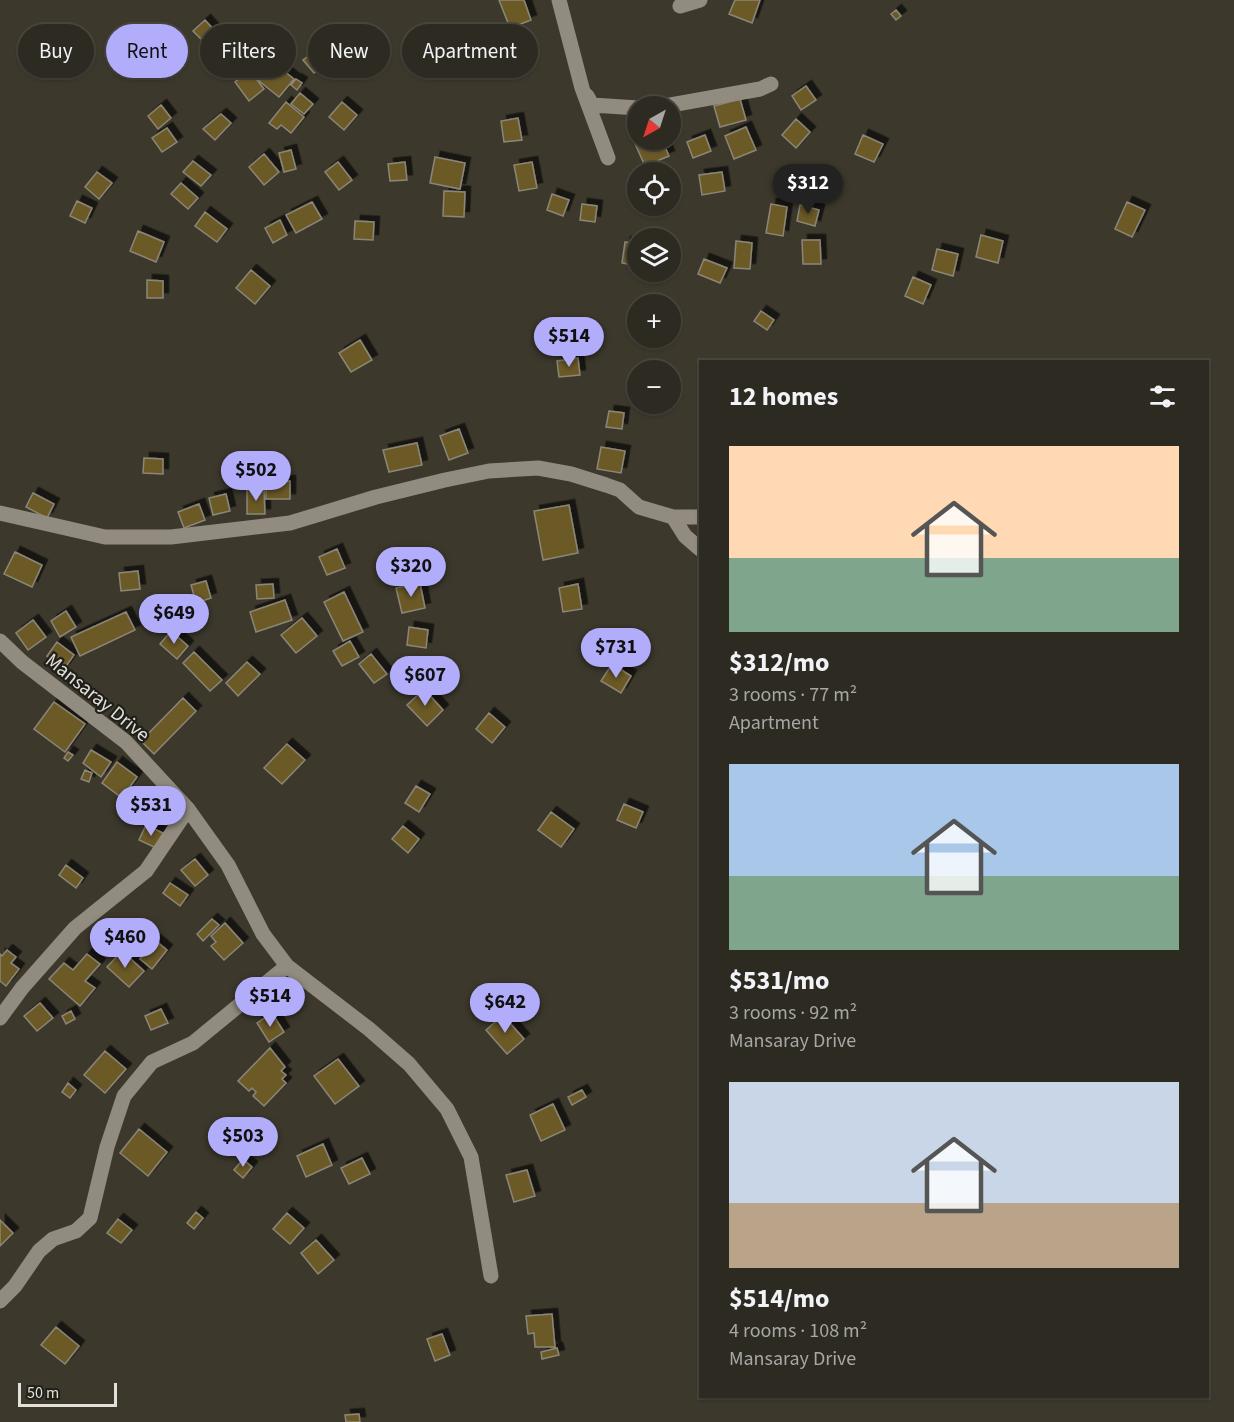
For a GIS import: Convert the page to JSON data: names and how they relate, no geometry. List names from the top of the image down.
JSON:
{
  "streets": {
    "street": ["Mansaray Drive"]
  },
  "scale_bar": "50 m",
  "north": "bottom left",
  "page": {
    "chip": [
      "Buy",
      "Rent",
      "Filters",
      "New",
      "Apartment"
    ],
    "map_buttons": ["+", "−"],
    "price": [
      "$312",
      "$514",
      "$502",
      "$320",
      "$649",
      "$731",
      "$607",
      "$531",
      "$460",
      "$514",
      "$642",
      "$503"
    ],
    "heading": "12 homes",
    "list": [
      {
        "name": "$312/mo",
        "note": "3 rooms · 77 m² · Apartment"
      },
      {
        "name": "$531/mo",
        "note": "3 rooms · 92 m² · Mansaray Drive"
      },
      {
        "name": "$514/mo",
        "note": "4 rooms · 108 m² · Mansaray Drive"
      }
    ],
    "scale": "50 m"
  }
}
